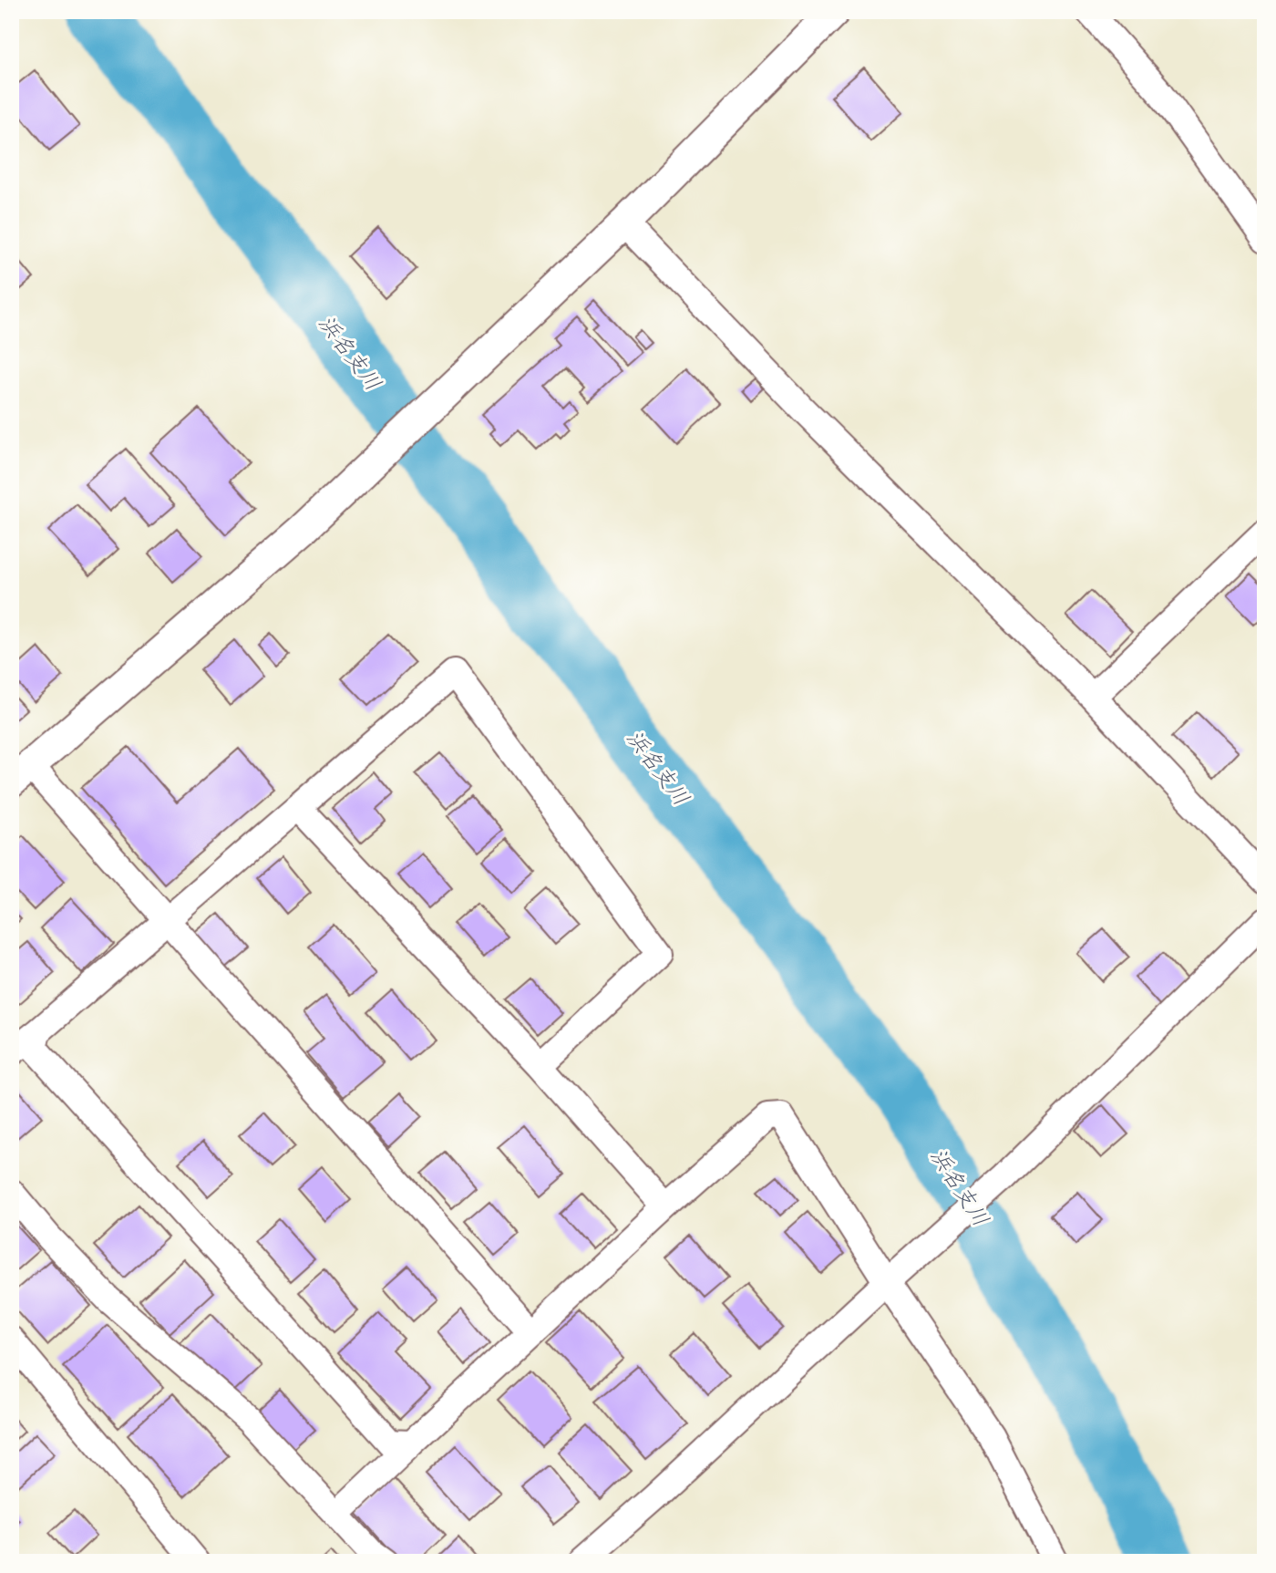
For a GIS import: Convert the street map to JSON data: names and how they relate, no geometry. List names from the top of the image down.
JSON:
{
  "water": ["浜名支川"]
}
